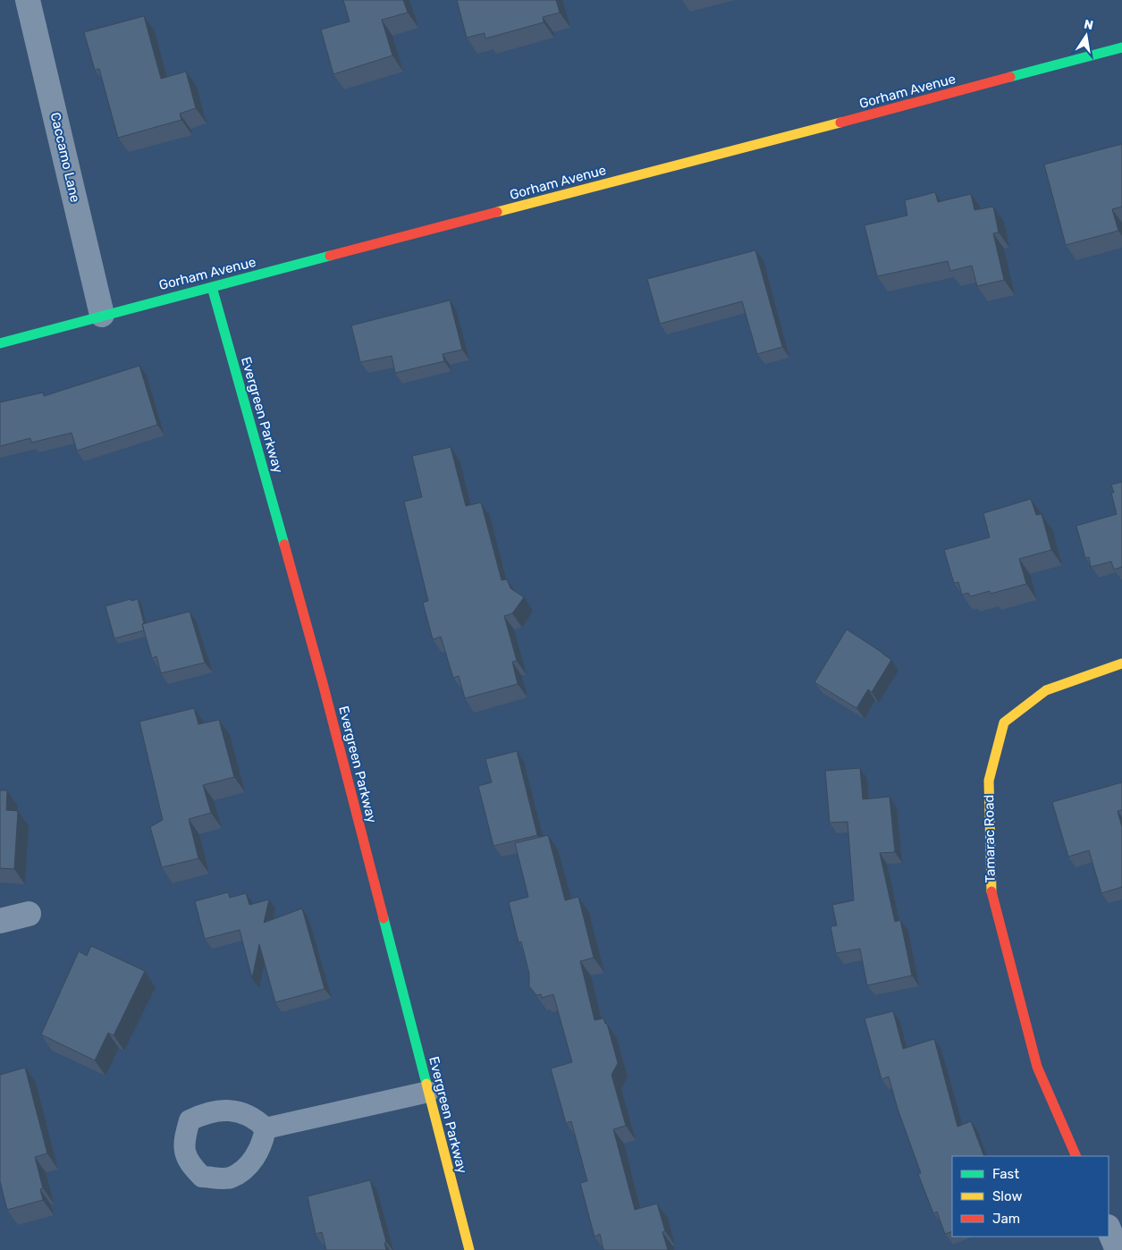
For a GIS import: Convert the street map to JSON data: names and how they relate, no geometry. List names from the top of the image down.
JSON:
{
  "streets": {
    "street": [
      "Gorham Avenue",
      "Caccamo Lane",
      "Evergreen Parkway",
      "Tamarac Road"
    ]
  },
  "crossings": [
    ["Gorham Avenue", "Caccamo Lane"],
    ["Gorham Avenue", "Evergreen Parkway"]
  ],
  "legend": ["Fast", "Slow", "Jam"],
  "north": "top"
}
